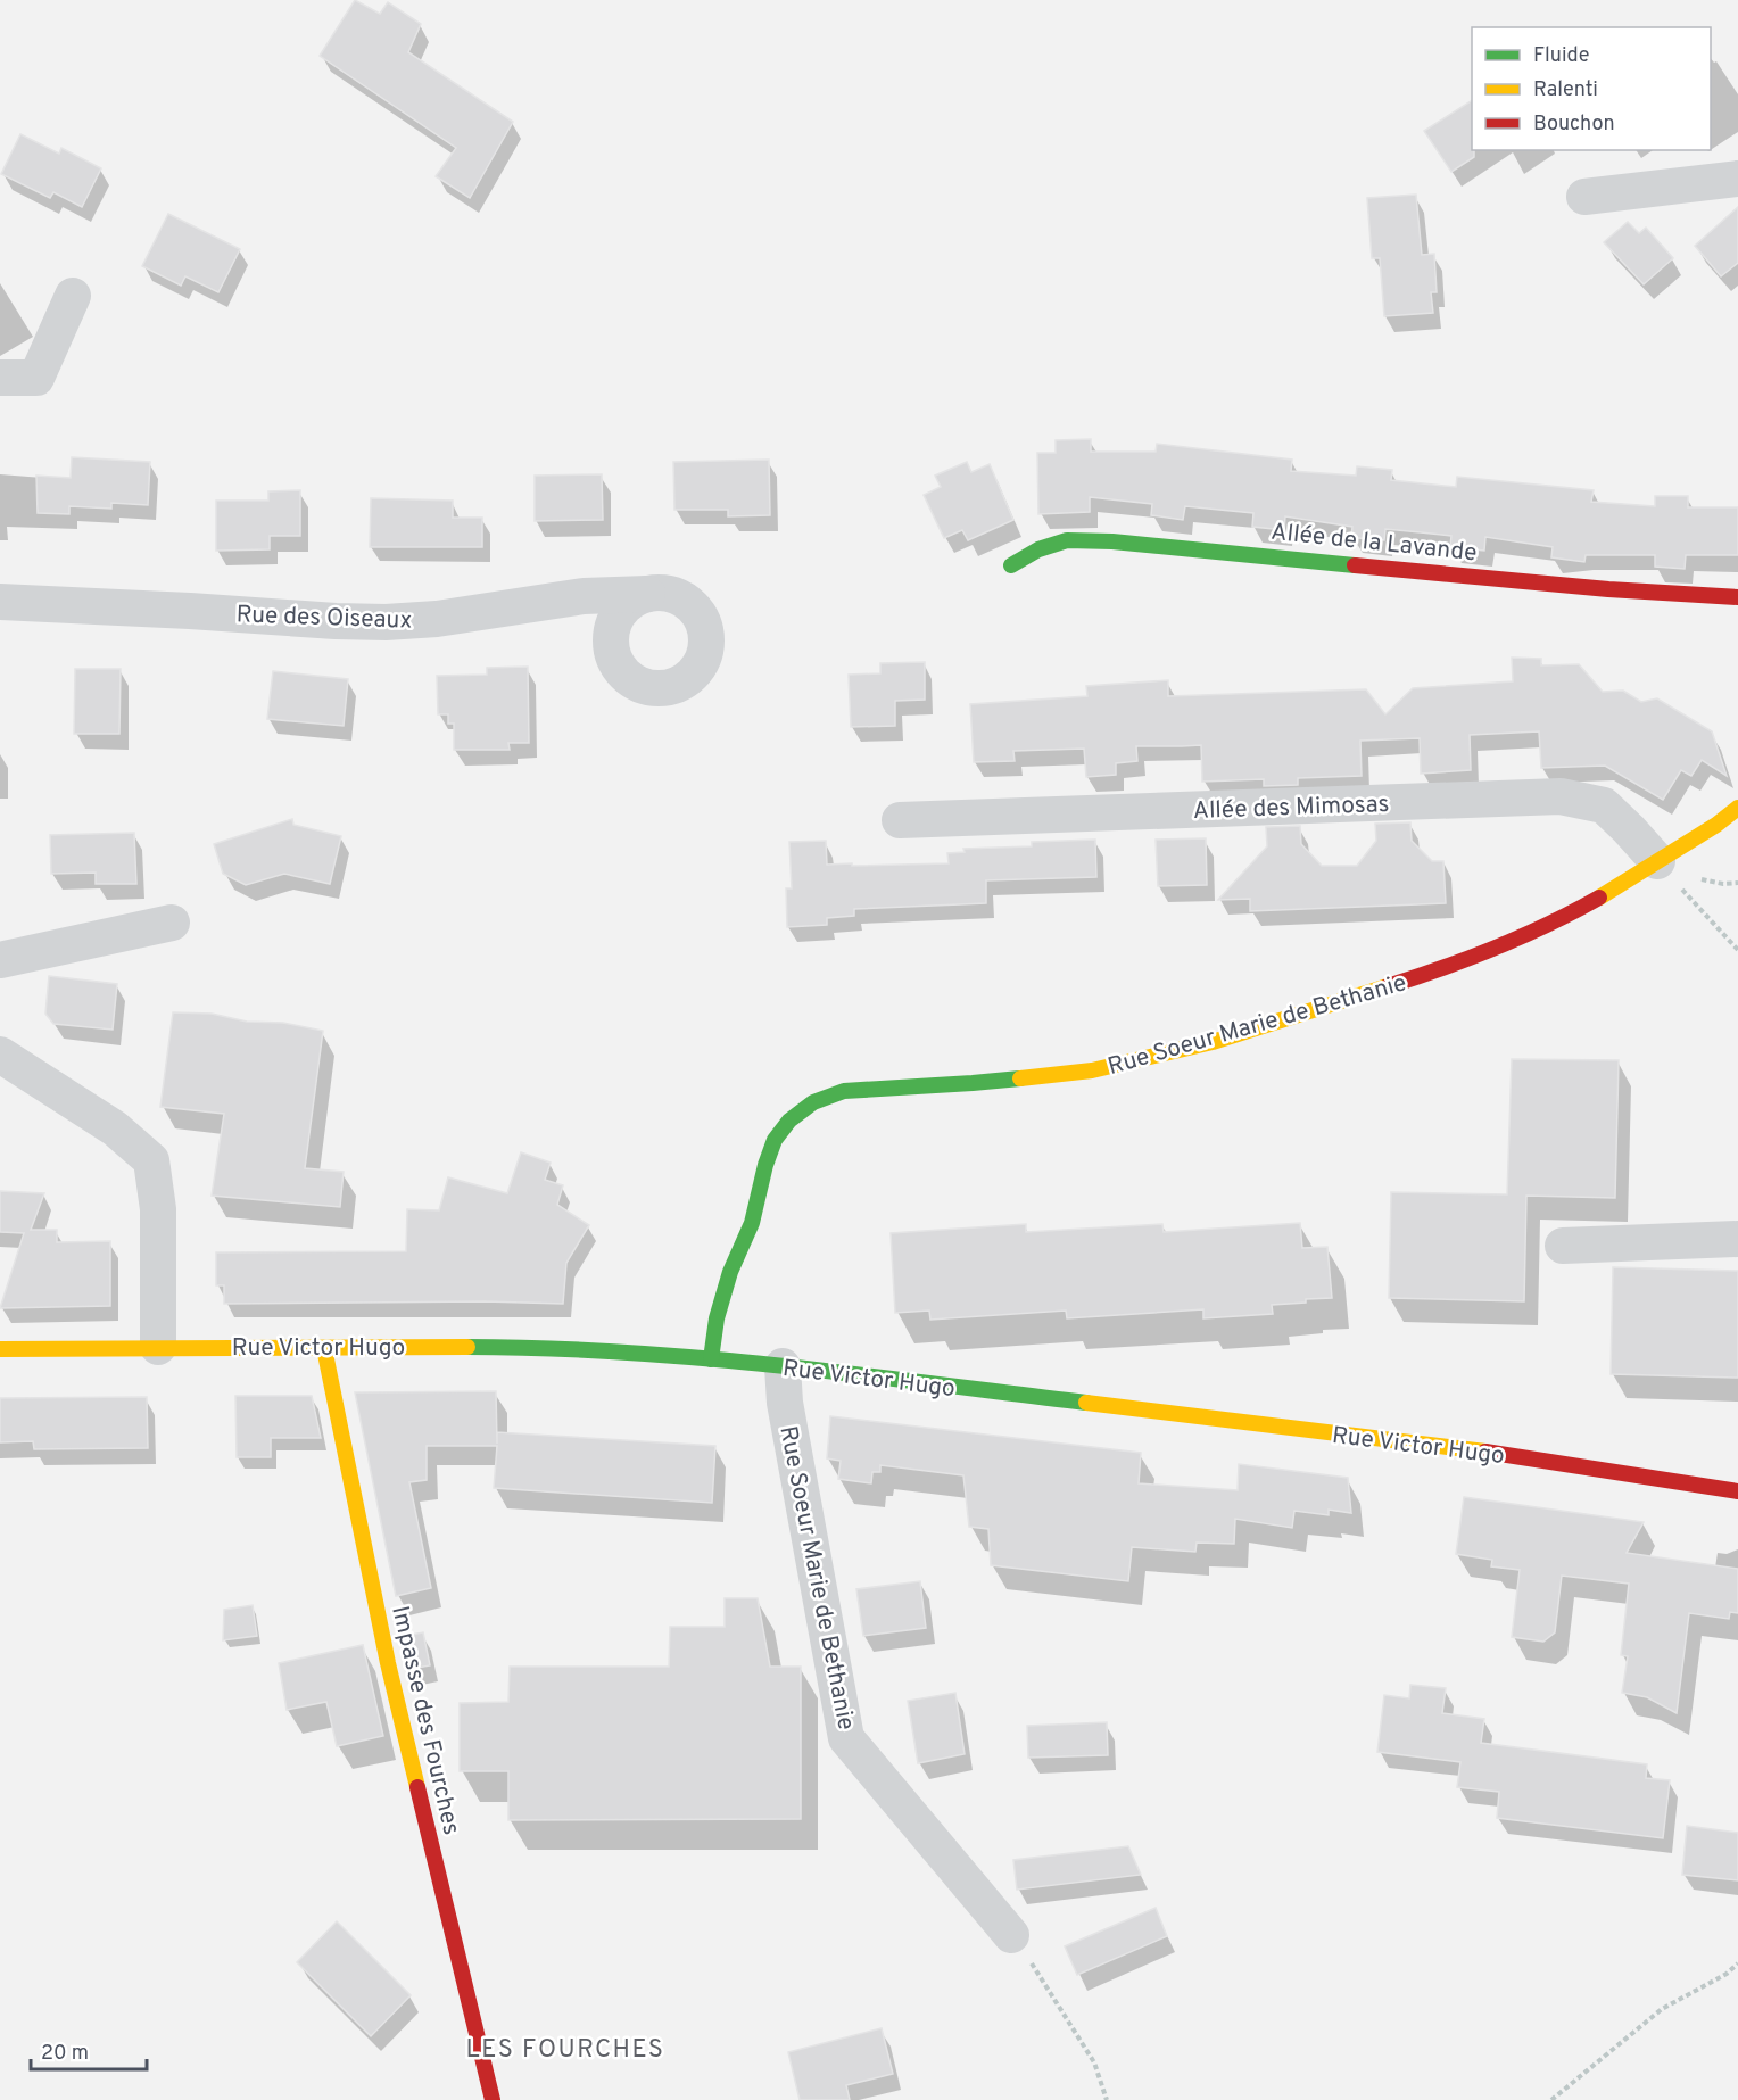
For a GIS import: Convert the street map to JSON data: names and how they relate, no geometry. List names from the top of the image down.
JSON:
{
  "streets": {
    "street": [
      "Allée de la Lavande",
      "Rue des Oiseaux",
      "Allée des Mimosas",
      "Rue Soeur Marie de Bethanie",
      "Rue Victor Hugo",
      "Impasse des Fourches"
    ]
  },
  "crossings": [
    ["Allée des Mimosas", "Rue Soeur Marie de Bethanie"],
    ["Rue Soeur Marie de Bethanie", "Rue Victor Hugo"],
    ["Rue Victor Hugo", "Impasse des Fourches"]
  ],
  "districts": ["LES FOURCHES"],
  "legend": ["Fluide", "Ralenti", "Bouchon"],
  "scale_bar": "20 m"
}
